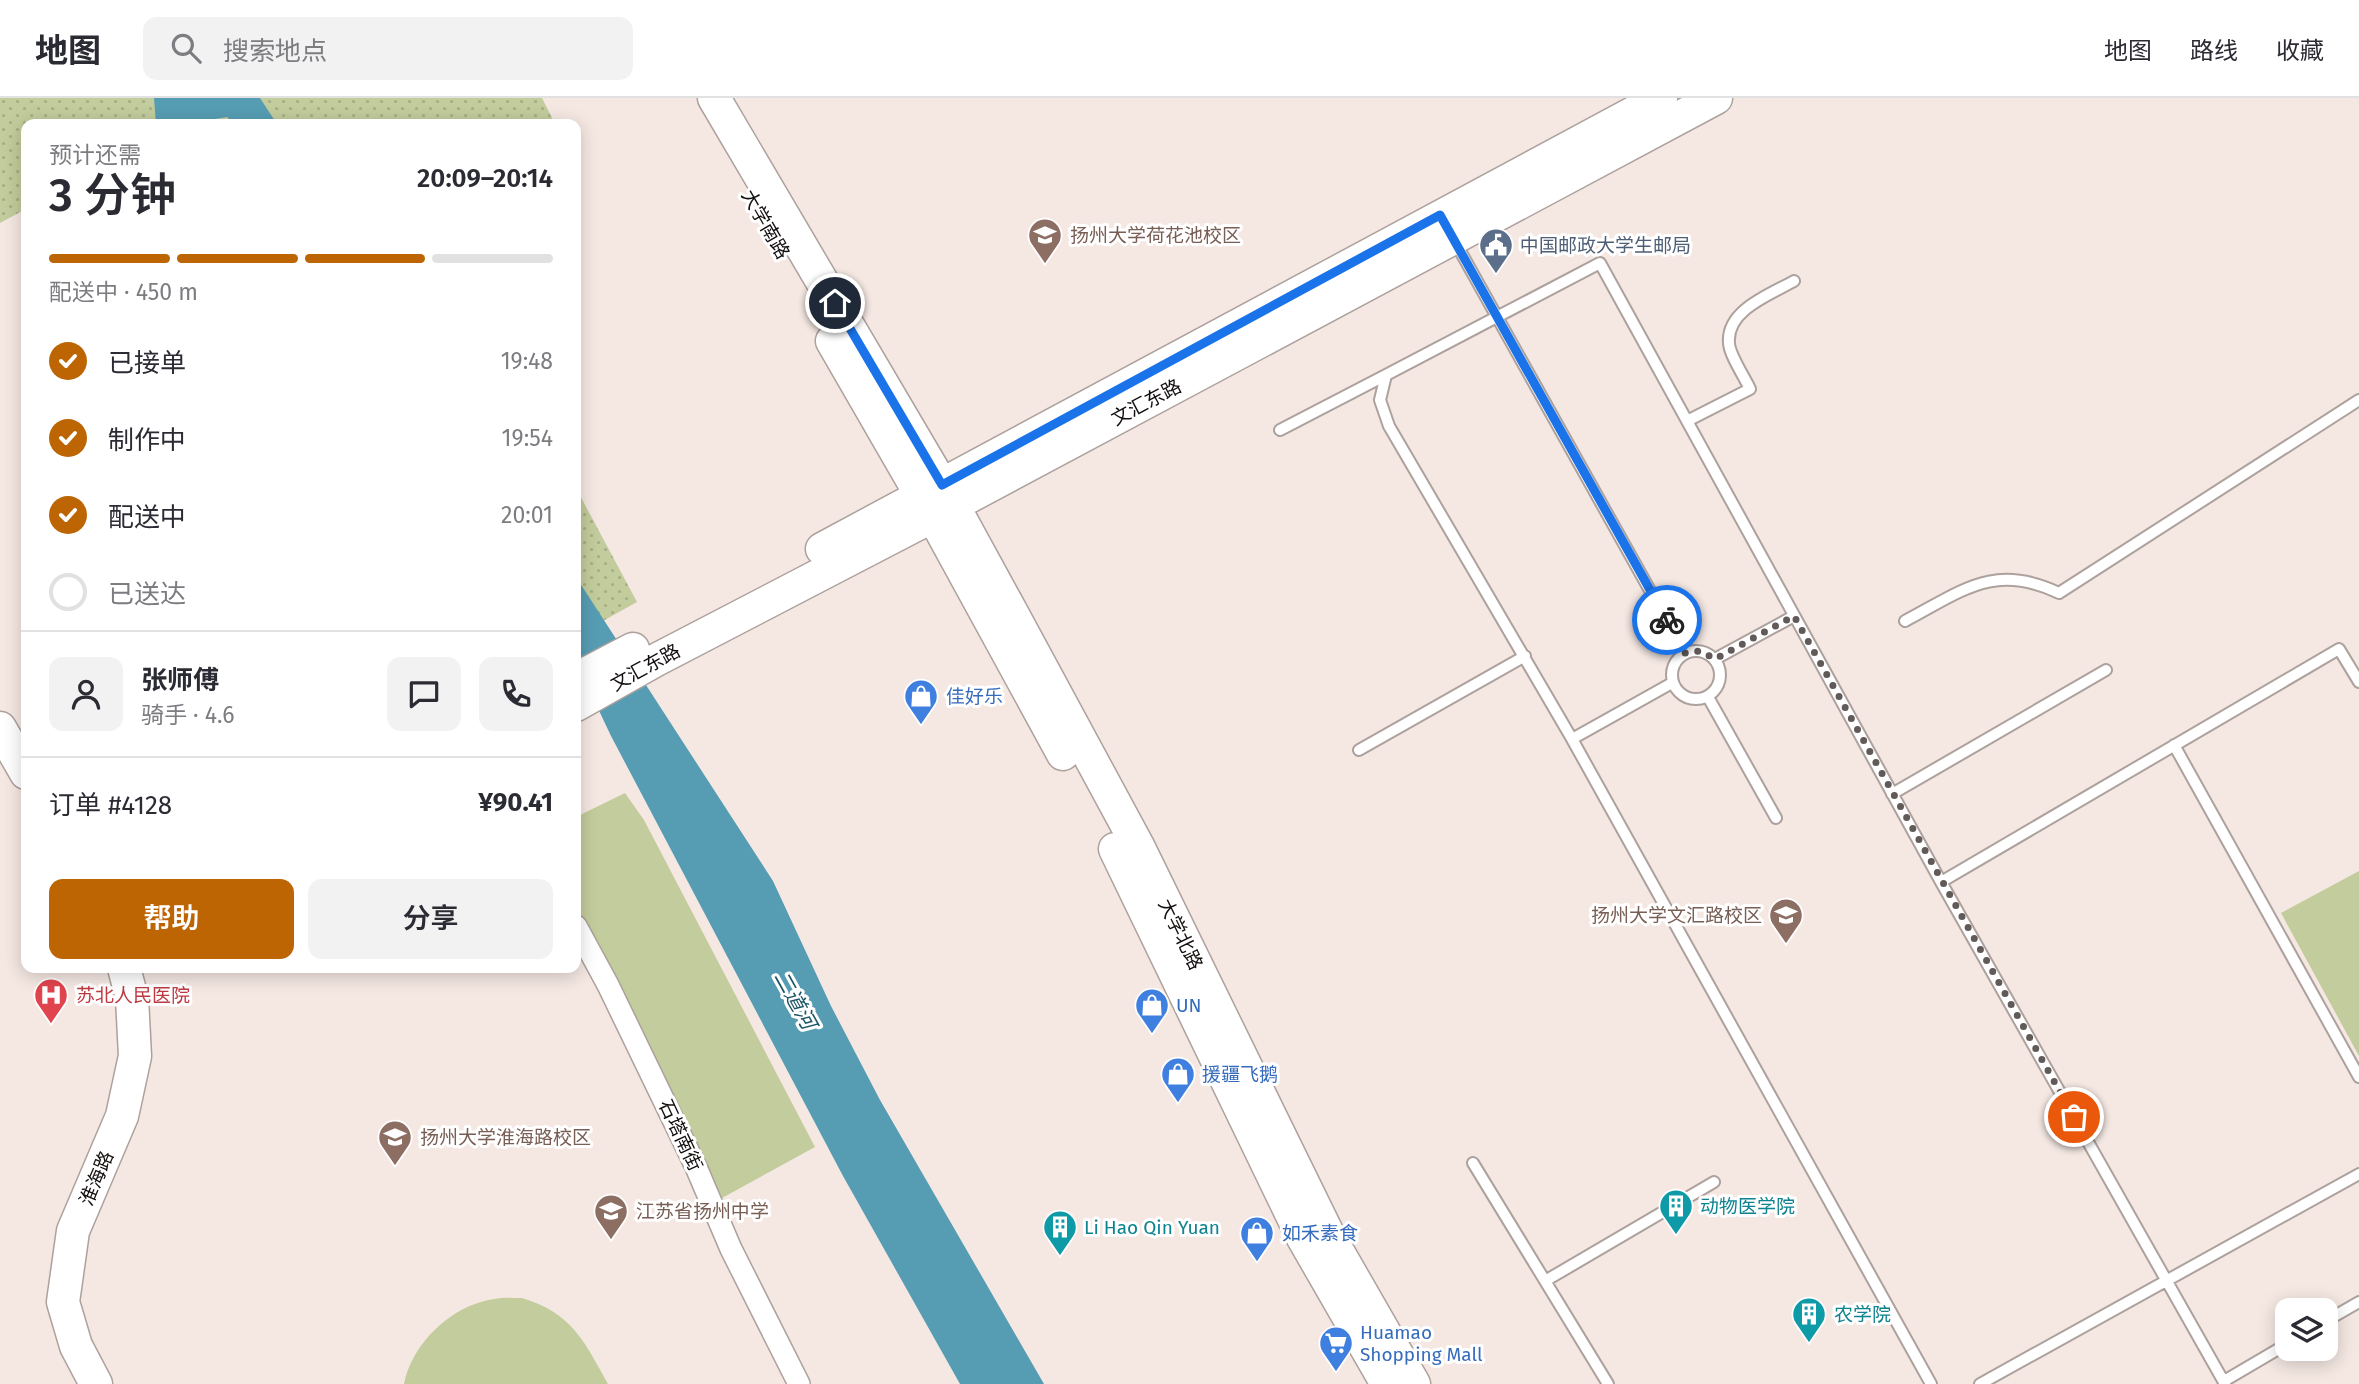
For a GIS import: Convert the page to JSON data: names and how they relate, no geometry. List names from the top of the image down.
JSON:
{
  "streets": {
    "street": [
      "大学南路",
      "文汇东路",
      "大学北路",
      "石塔南街",
      "淮海路"
    ]
  },
  "crossings": [
    ["大学南路", "文汇东路"],
    ["大学南路", "大学北路"],
    ["文汇东路", "大学北路"]
  ],
  "water": ["二道河"],
  "places": {
    "school or university": [
      "扬州大学荷花池校区",
      "扬州大学文汇路校区",
      "扬州大学淮海路校区",
      "江苏省扬州中学"
    ],
    "public building": ["中国邮政大学生邮局"],
    "shop": [
      "佳好乐",
      "UN",
      "援疆飞鹅",
      "如禾素食"
    ],
    "hospital": ["苏北人民医院"],
    "building": ["动物医学院", "Li Hao Qin Yuan", "农学院"],
    "supermarket": ["Huamao Shopping Mall"]
  },
  "page": {
    "header": "地图",
    "search": "搜索地点",
    "nav": ["地图", "路线", "收藏"],
    "heading": ["3 分钟", "预计还需", "20:09–20:14"],
    "panel": [
      "张师傅",
      "骑手 · 4.6",
      "订单 #4128",
      "¥90.41"
    ],
    "bar": "配送中 · 450 m",
    "list": [
      ["已接单", "19:48"],
      ["制作中", "19:54"],
      ["配送中", "20:01"],
      "已送达"
    ],
    "buttons": ["帮助", "分享"]
  }
}
